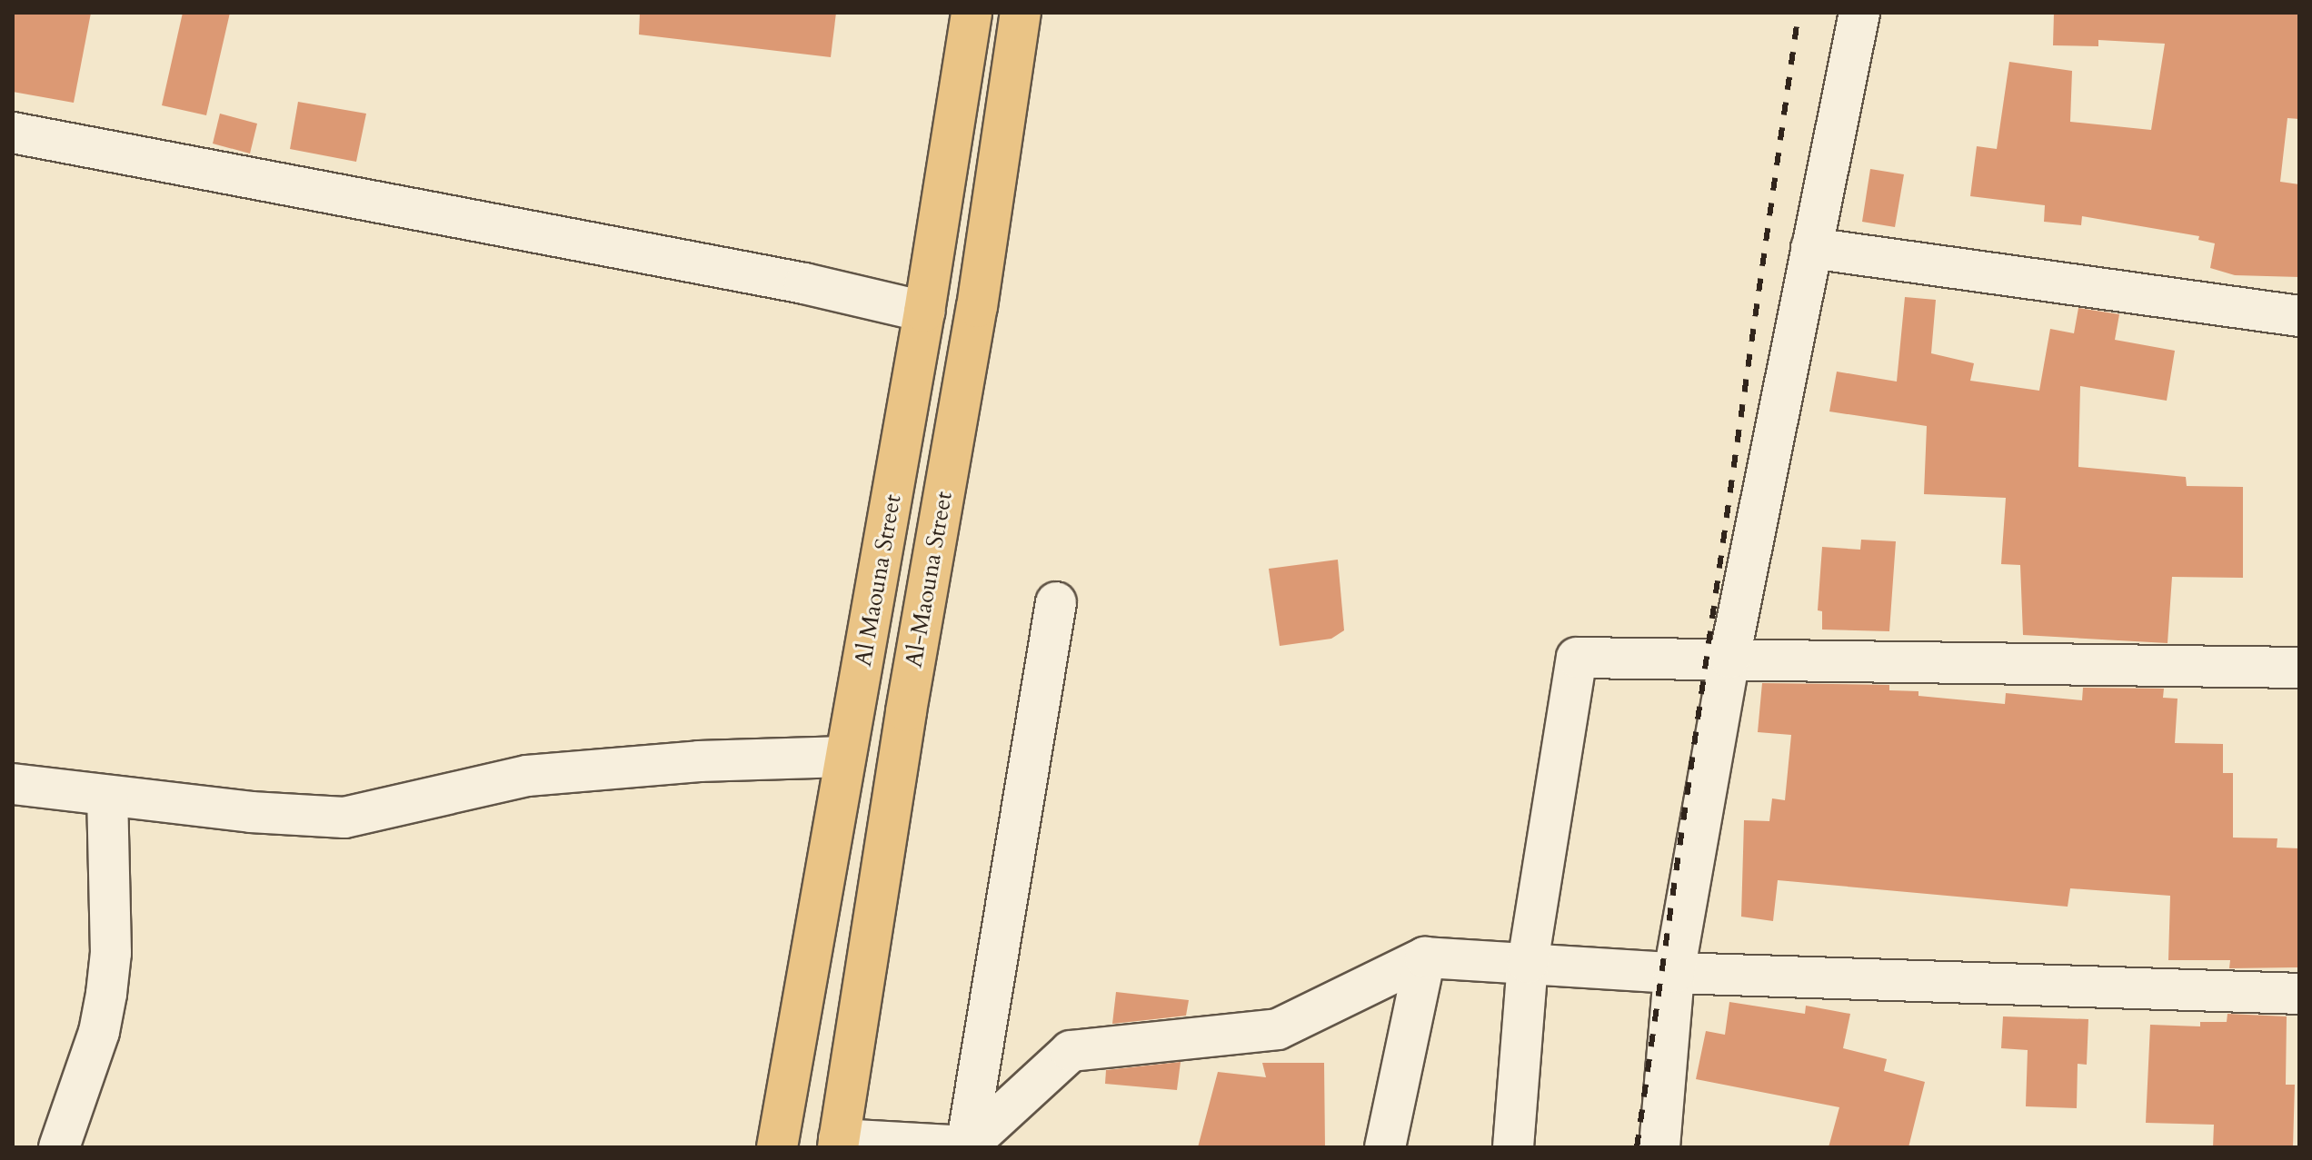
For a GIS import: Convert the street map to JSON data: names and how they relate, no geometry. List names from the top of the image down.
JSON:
{
  "streets": {
    "highway": ["Al-Maouna Street", "Al Maouna Street"]
  }
}
